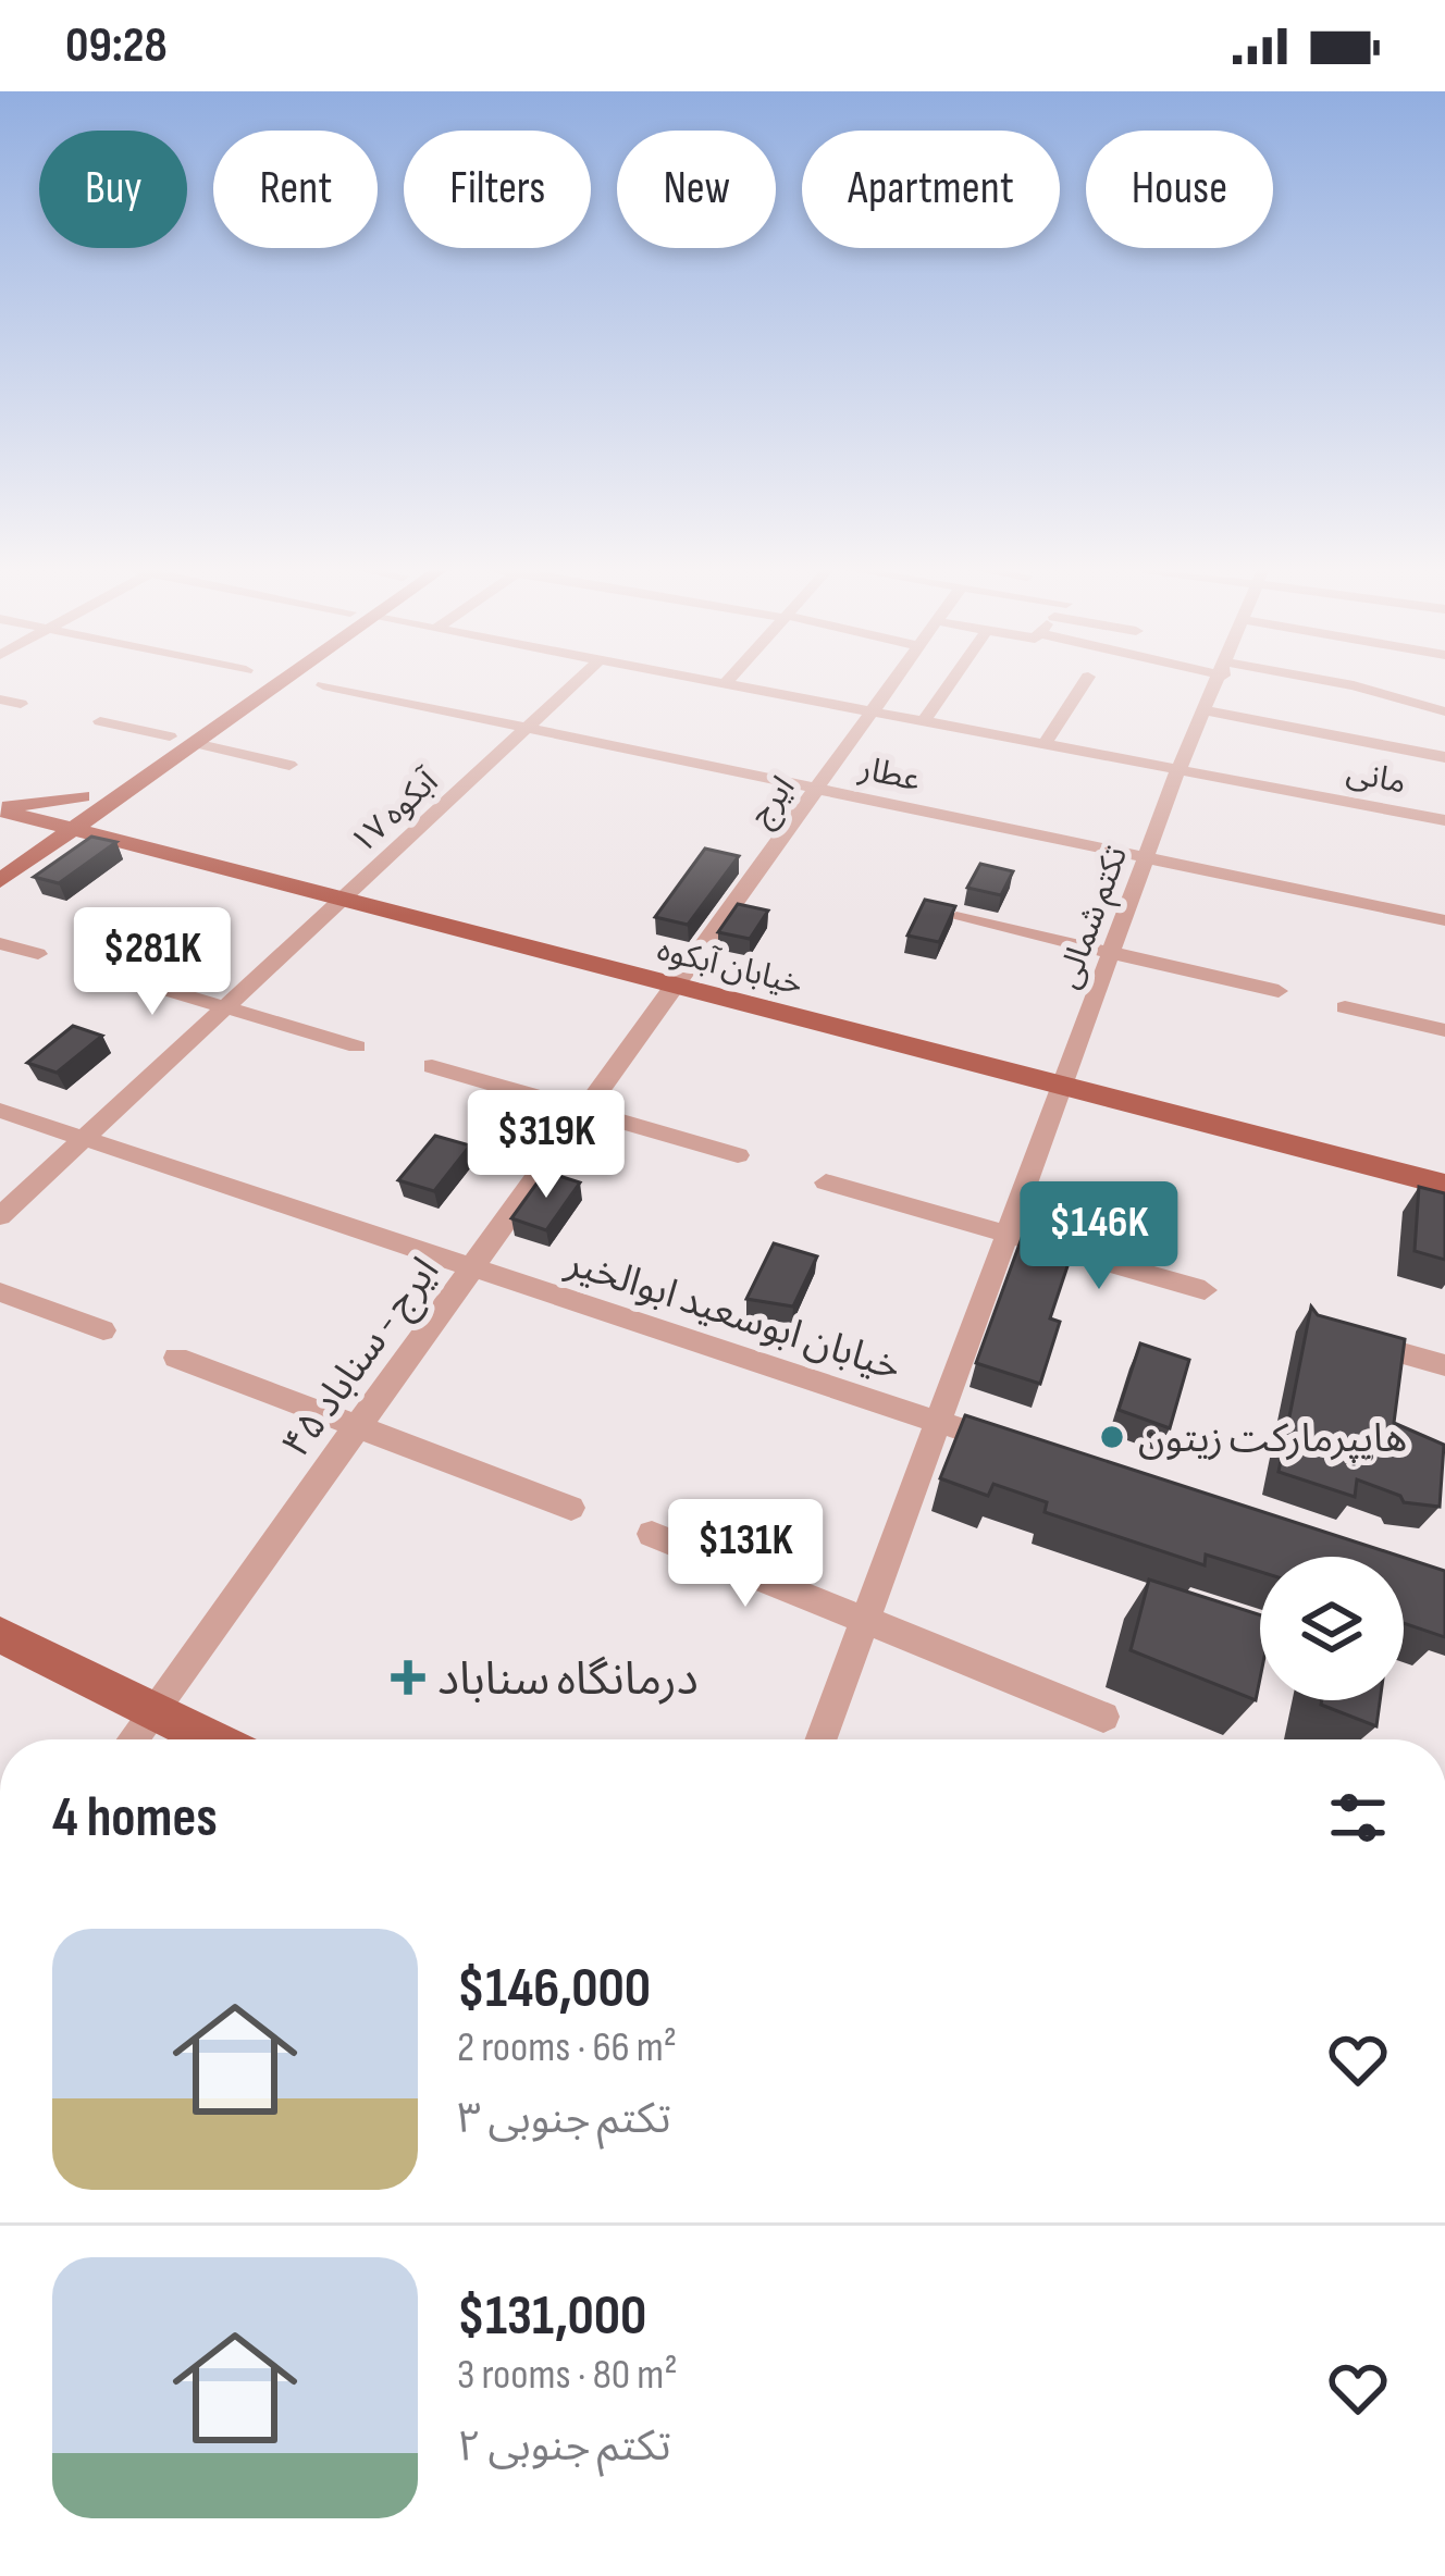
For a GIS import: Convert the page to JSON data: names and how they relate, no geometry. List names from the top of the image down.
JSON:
{
  "streets": {
    "main road": ["خیابان آبکوه"],
    "street": [
      "عطار",
      "مانی",
      "ایرج",
      "آبکوه ۱۷",
      "تکتم شمالی",
      "خیابان ابوسعید ابوالخیر",
      "ایرج - سناباد ۴۵"
    ]
  },
  "crossings": [
    ["عطار", "ایرج"],
    ["عطار", "آبکوه ۱۷"],
    ["عطار", "تکتم شمالی"],
    ["مانی", "ایرج"],
    ["مانی", "تکتم شمالی"],
    ["ایرج", "خیابان آبکوه"],
    ["ایرج", "ایرج - سناباد ۴۵"],
    ["آبکوه ۱۷", "خیابان آبکوه"],
    ["آبکوه ۱۷", "خیابان ابوسعید ابوالخیر"],
    ["تکتم شمالی", "خیابان آبکوه"],
    ["تکتم شمالی", "خیابان ابوسعید ابوالخیر"],
    ["خیابان آبکوه", "ایرج - سناباد ۴۵"],
    ["خیابان ابوسعید ابوالخیر", "ایرج - سناباد ۴۵"]
  ],
  "places": {
    "other": ["هایپرمارکت زیتون"],
    "health": ["درمانگاه سناباد"]
  },
  "page": {
    "status": "09:28",
    "chip": [
      "Buy",
      "Rent",
      "Filters",
      "New",
      "Apartment",
      "House"
    ],
    "price": [
      "$281K",
      "$319K",
      "$146K",
      "$131K"
    ],
    "heading": "4 homes",
    "list": [
      {
        "name": "$146,000",
        "note": "2 rooms · 66 m² · تکتم جنوبی ۳"
      },
      {
        "name": "$131,000",
        "note": "3 rooms · 80 m² · تکتم جنوبی ۲"
      }
    ]
  }
}
